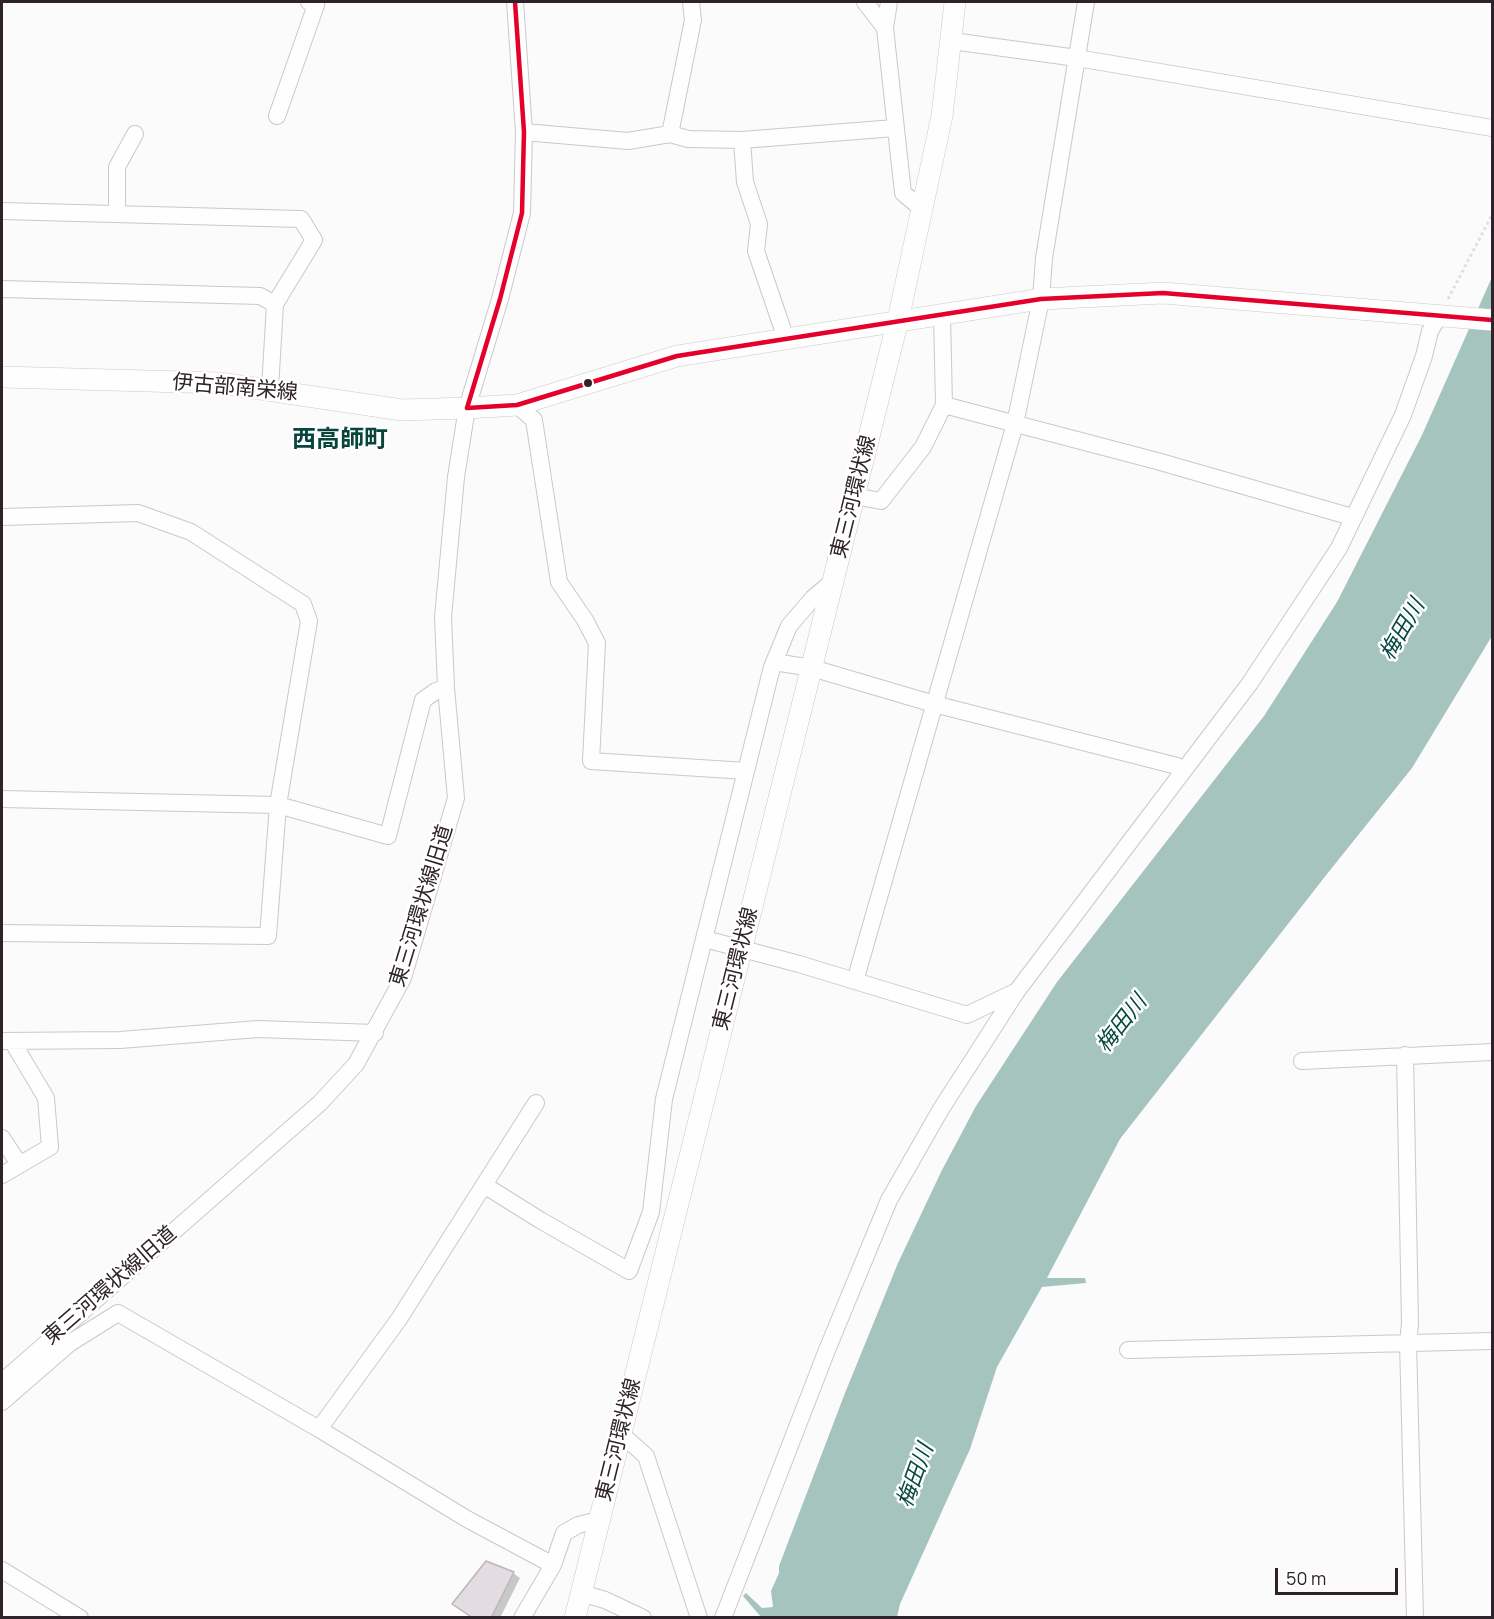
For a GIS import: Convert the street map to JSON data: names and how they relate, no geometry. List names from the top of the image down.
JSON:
{
  "streets": {
    "main road": ["伊古部南栄線", "東三河環状線"],
    "street": ["東三河環状線旧道"]
  },
  "crossings": [
    ["伊古部南栄線", "東三河環状線旧道"]
  ],
  "districts": ["西高師町"],
  "water": ["梅田川"],
  "scale_bar": "50 m"
}
